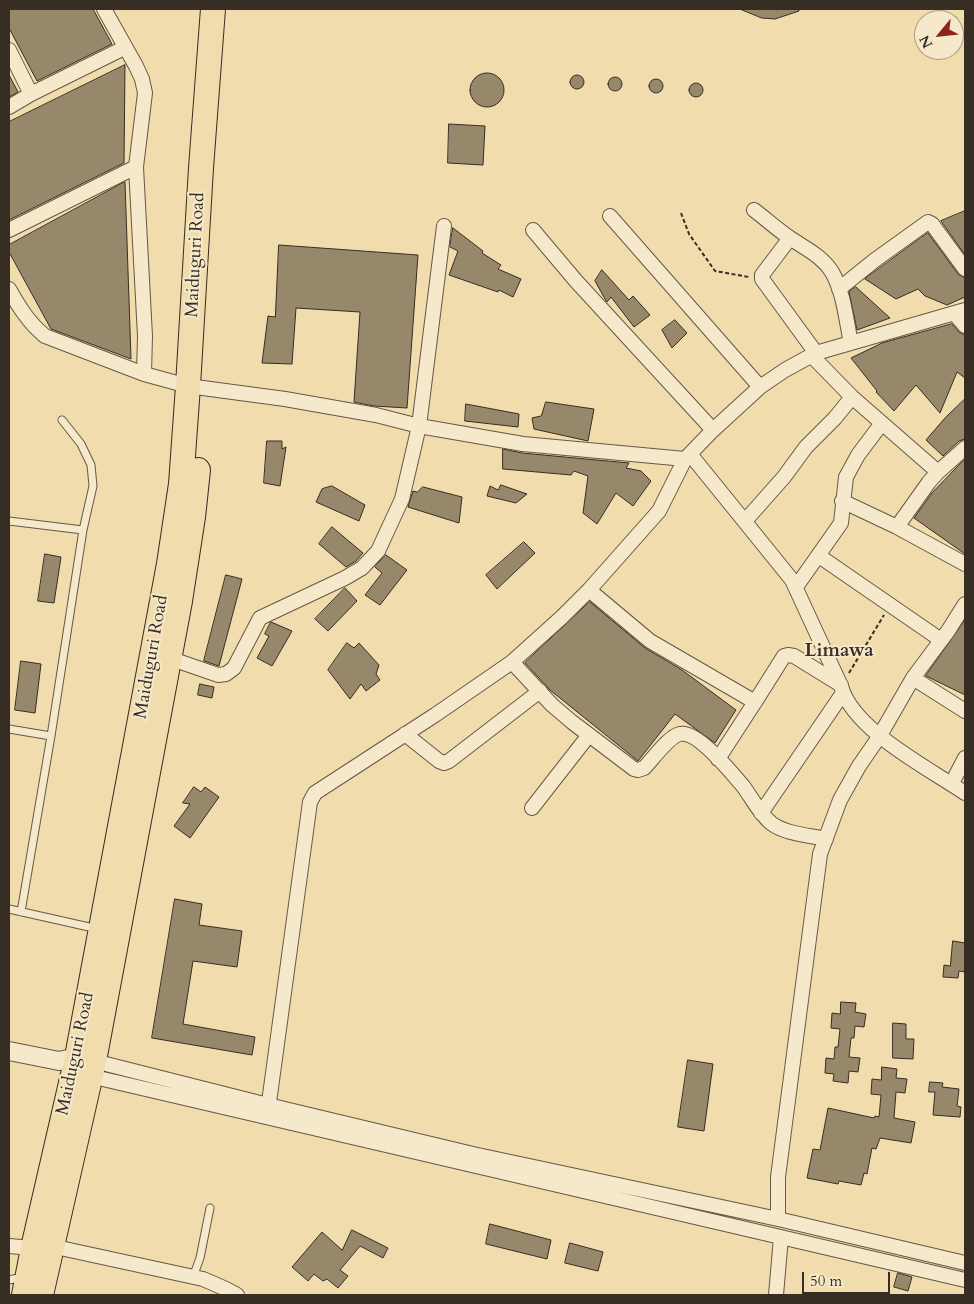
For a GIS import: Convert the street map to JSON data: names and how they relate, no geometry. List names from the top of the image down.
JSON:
{
  "streets": {
    "highway": ["Maiduguri Road"]
  },
  "districts": ["Limawa"],
  "scale_bar": "50 m",
  "north": "bottom left"
}
